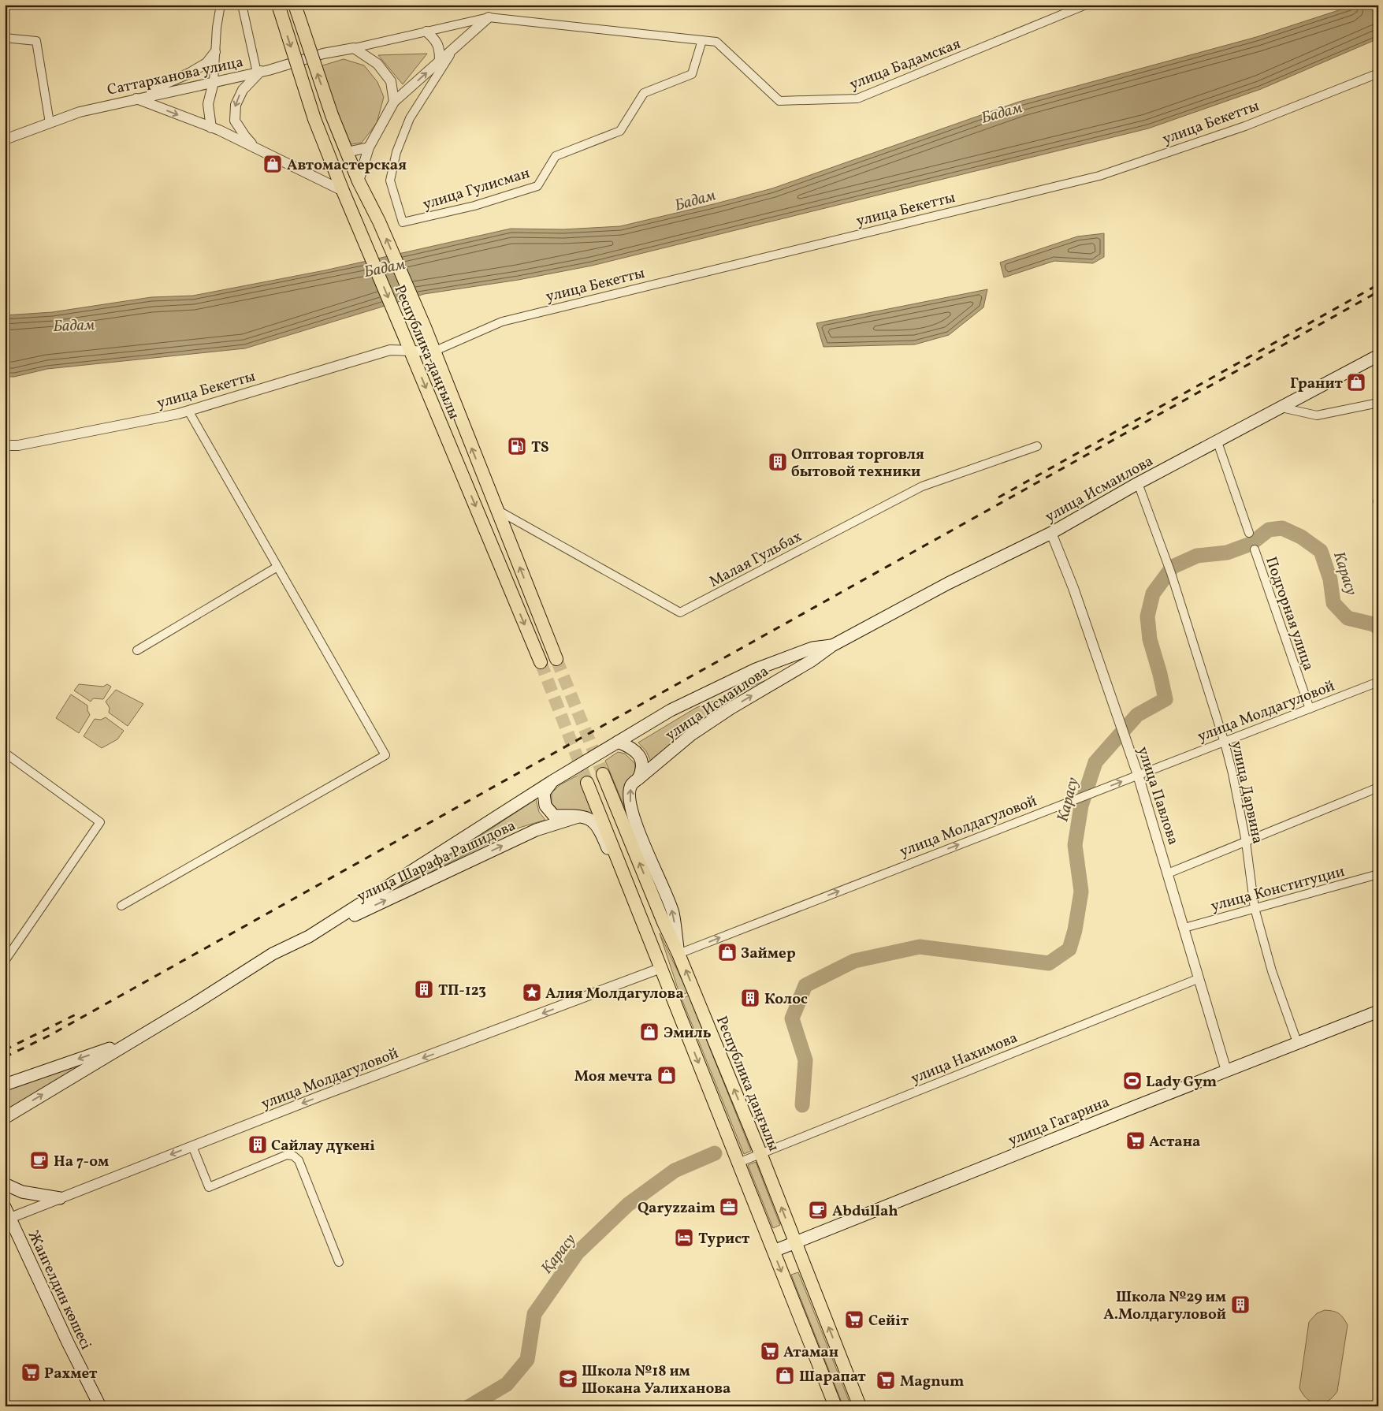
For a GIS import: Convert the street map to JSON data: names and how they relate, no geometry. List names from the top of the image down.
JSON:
{
  "streets": {
    "main road": [
      "Республика даңғылы",
      "улица Исмаилова",
      "улица Шарафа Рашидова",
      "улица Гагарина",
      "Жангелдин көшесі"
    ],
    "street": [
      "улица Бадамская",
      "Саттарханова улица",
      "улица Бекетты",
      "улица Гулисман",
      "Малая Гульбах",
      "Подгорная улица",
      "улица Молдагуловой",
      "улица Дарвина",
      "улица Павлова",
      "улица Конституции",
      "улица Нахимова"
    ]
  },
  "crossings": [
    ["улица Бадамская", "Саттарханова улица"],
    ["улица Бадамская", "улица Гулисман"],
    ["улица Бекетты", "Республика даңғылы"],
    ["Республика даңғылы", "улица Исмаилова"],
    ["Республика даңғылы", "Малая Гульбах"],
    ["Республика даңғылы", "улица Молдагуловой"],
    ["Республика даңғылы", "улица Нахимова"],
    ["Республика даңғылы", "улица Гагарина"],
    ["улица Исмаилова", "улица Молдагуловой"],
    ["улица Исмаилова", "улица Дарвина"],
    ["улица Исмаилова", "улица Павлова"],
    ["улица Исмаилова", "улица Шарафа Рашидова"],
    ["Подгорная улица", "улица Молдагуловой"],
    ["улица Молдагуловой", "улица Дарвина"],
    ["улица Молдагуловой", "улица Павлова"],
    ["улица Молдагуловой", "Жангелдин көшесі"],
    ["улица Дарвина", "улица Конституции"],
    ["улица Дарвина", "улица Гагарина"],
    ["улица Павлова", "улица Конституции"],
    ["улица Павлова", "улица Нахимова"],
    ["улица Павлова", "улица Гагарина"]
  ],
  "water": ["Бадам", "Карасу", "Қарасу"],
  "places": {
    "shop": [
      "Автомастерская",
      "Гранит",
      "Займер",
      "Эмиль",
      "Моя мечта",
      "Шарапат"
    ],
    "fuel station": ["TS"],
    "building": [
      "Оптовая торговля бытовой техники",
      "ТП-123",
      "Колос",
      "Сайлау дүкені",
      "Школа №29 им А.Молдагуловой"
    ],
    "place": ["Алия Молдагулова"],
    "sports": ["Lady Gym"],
    "supermarket": [
      "Астана",
      "Сейіт",
      "Атаман",
      "Рахмет",
      "Magnum"
    ],
    "cafe": ["На 7-ом", "Аbdullah"],
    "office": ["Qaryzzaim"],
    "hotel": ["Турист"],
    "school or university": ["Школа №18 им Шокана Уалиханова"]
  }
}
